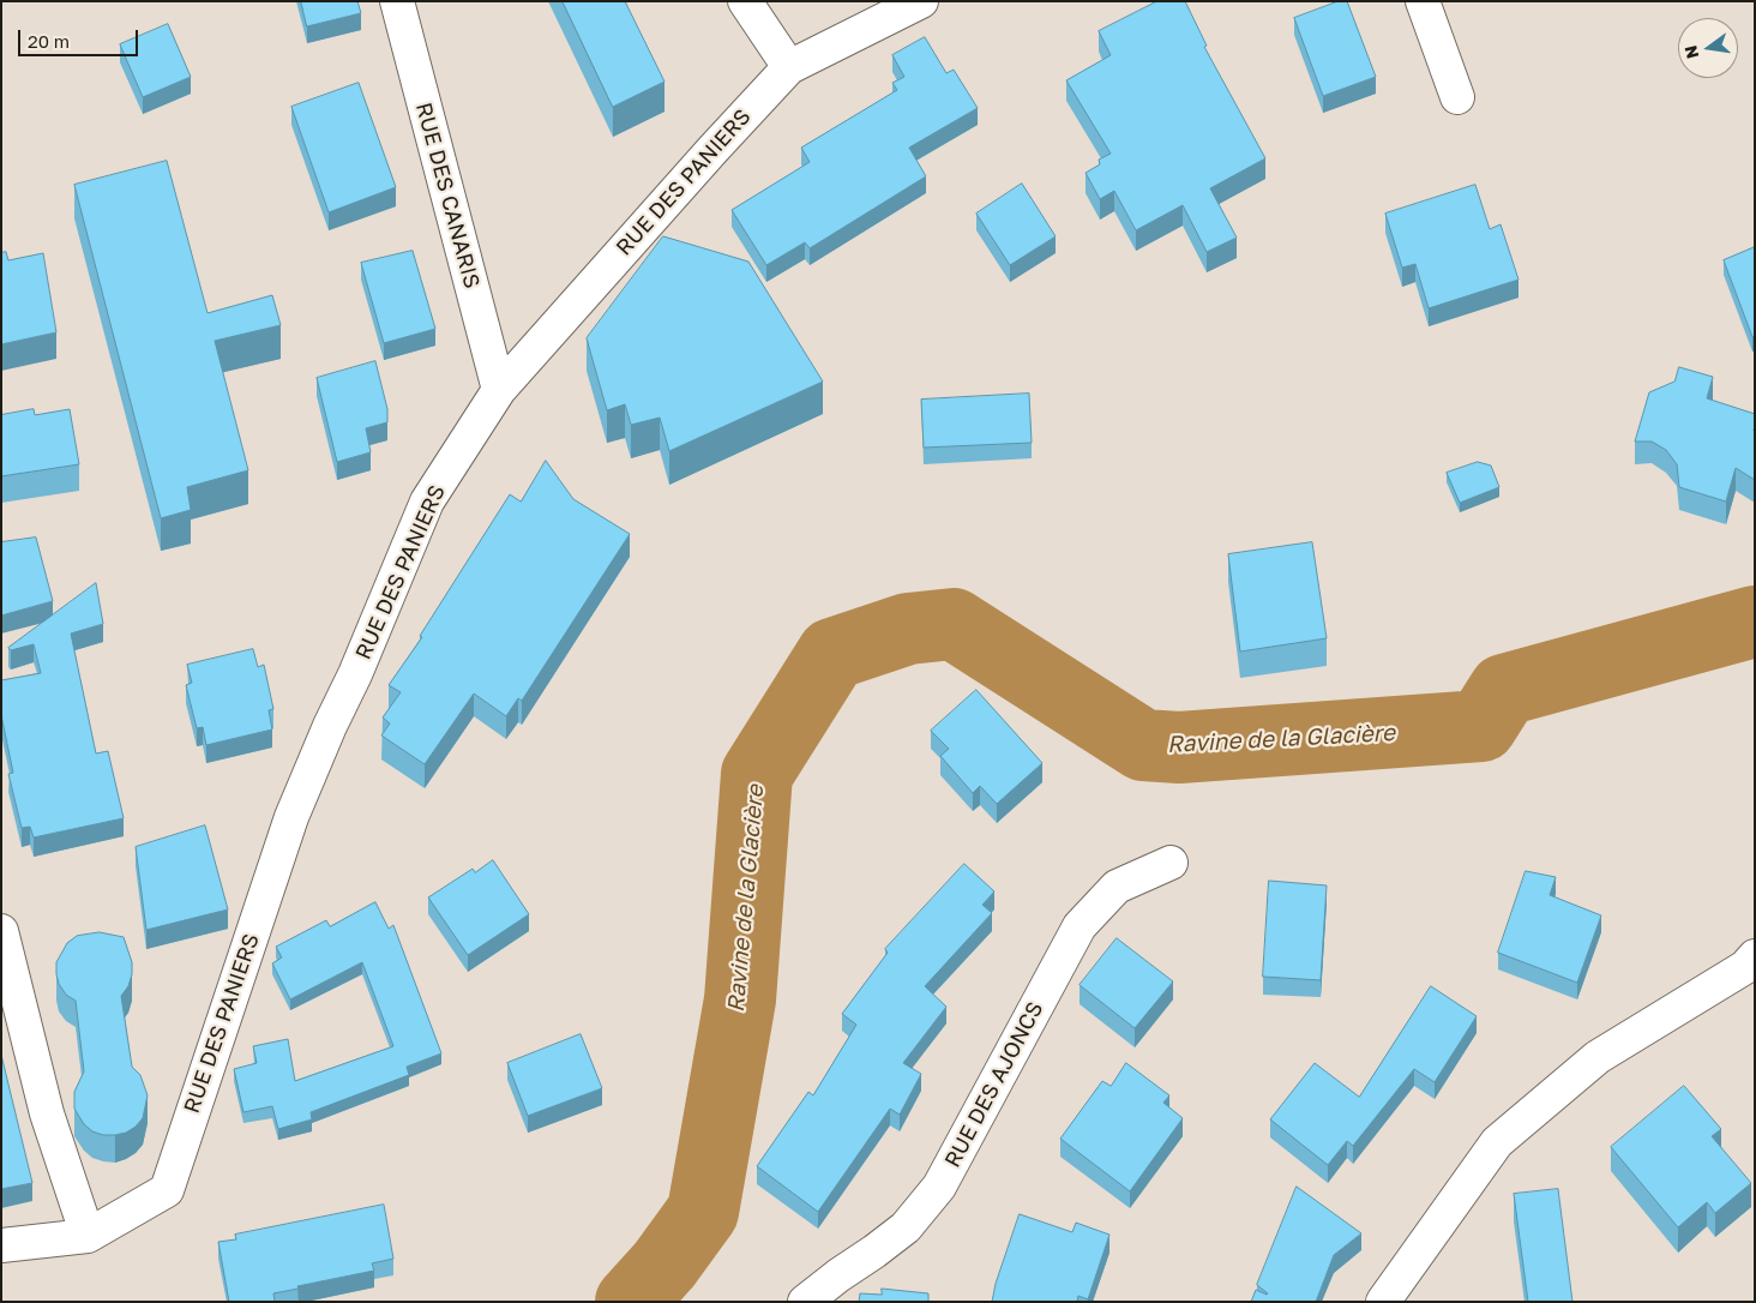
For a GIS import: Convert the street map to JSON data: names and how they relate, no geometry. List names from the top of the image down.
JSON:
{
  "streets": {
    "street": ["RUE DES PANIERS", "RUE DES CANARIS", "RUE DES AJONCS"]
  },
  "crossings": [
    ["RUE DES PANIERS", "RUE DES CANARIS"]
  ],
  "water": ["Ravine de la Glacière"],
  "scale_bar": "20 m",
  "north": "left"
}
